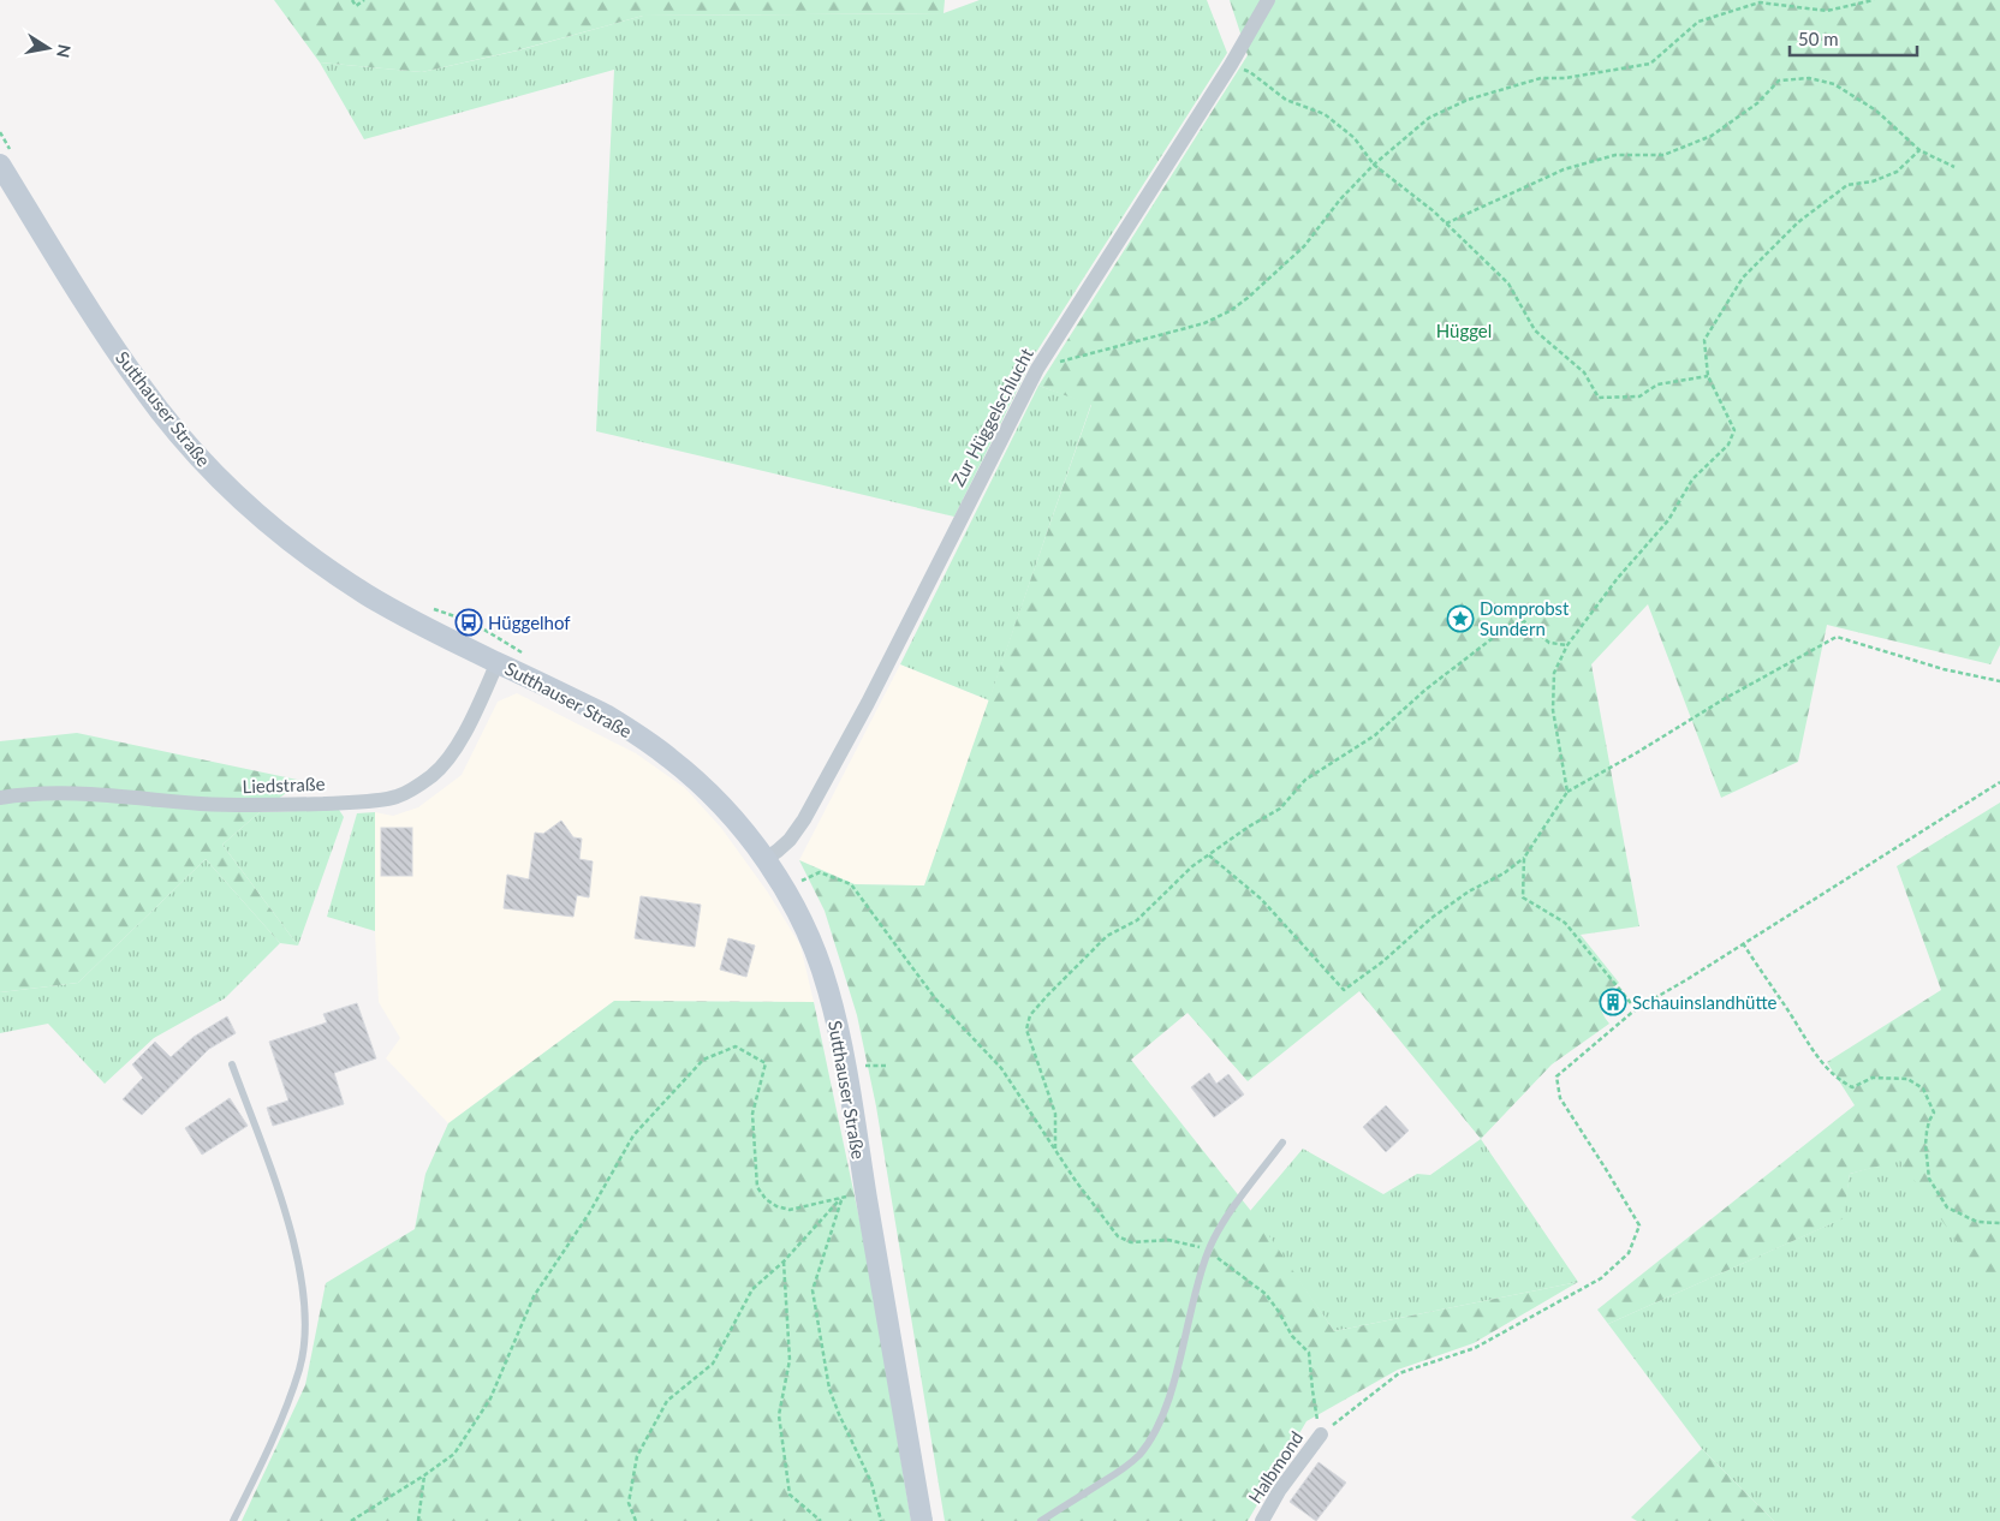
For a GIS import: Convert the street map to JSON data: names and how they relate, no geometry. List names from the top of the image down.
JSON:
{
  "streets": {
    "street": [
      "Sutthauser Straße",
      "Zur Hüggelschlucht",
      "Liedstraße",
      "Halbmond"
    ]
  },
  "crossings": [
    ["Sutthauser Straße", "Zur Hüggelschlucht"],
    ["Sutthauser Straße", "Liedstraße"]
  ],
  "parks": ["Hüggel"],
  "places": {
    "place": ["Domprobst Sundern"],
    "bus stop": ["Hüggelhof"],
    "building": ["Schauinslandhütte"]
  },
  "scale_bar": "50 m",
  "north": "right"
}
